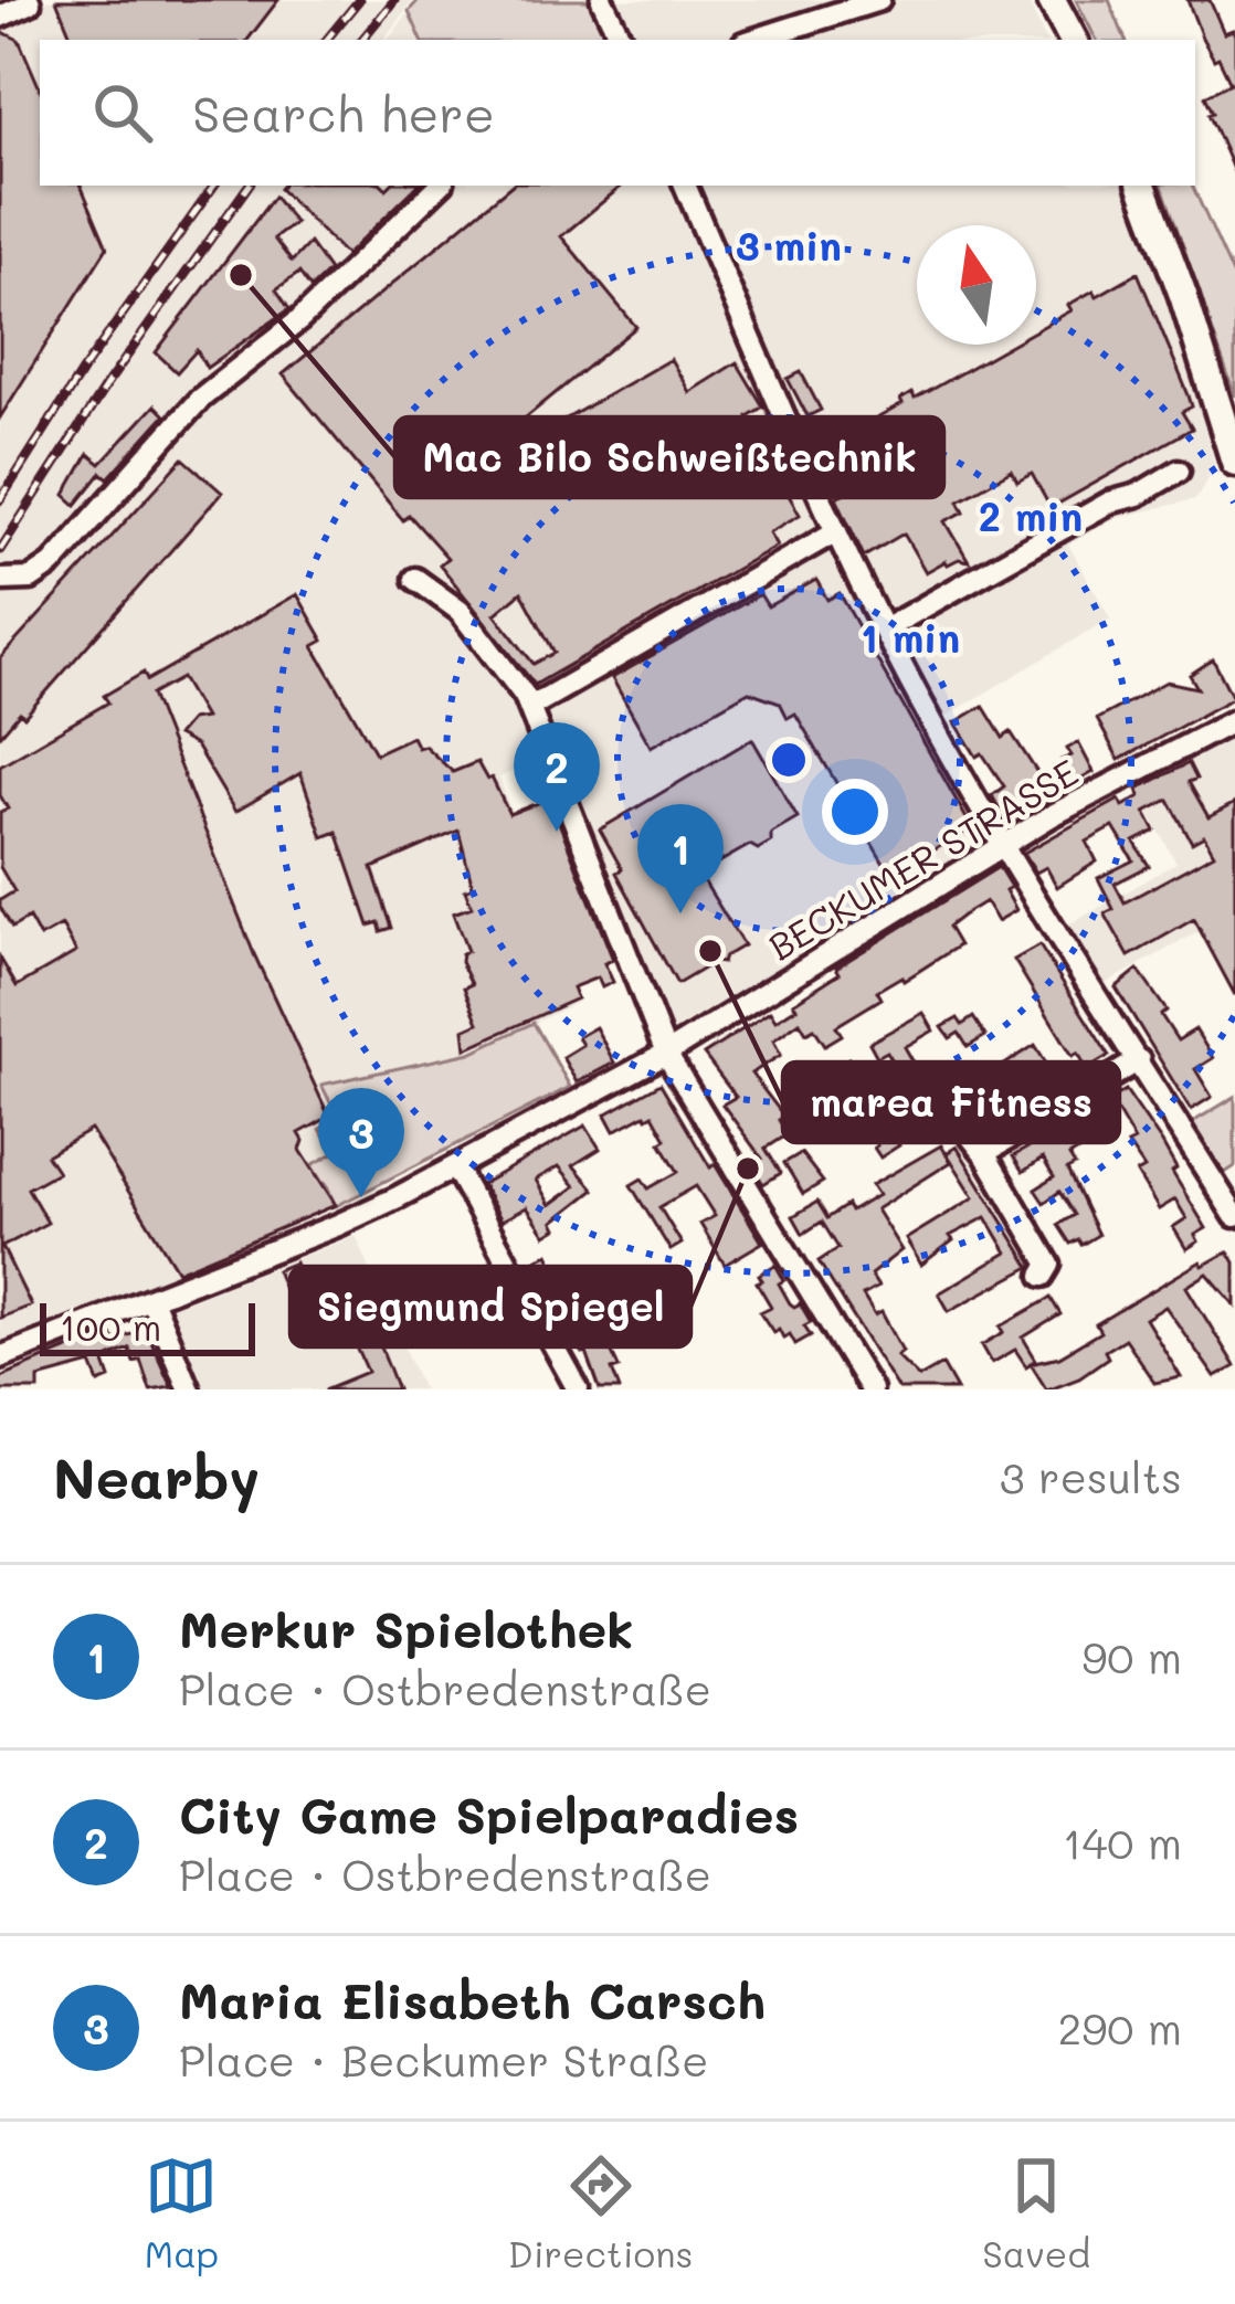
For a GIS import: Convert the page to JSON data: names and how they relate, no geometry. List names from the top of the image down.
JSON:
{
  "streets": {
    "street": ["BECKUMER STRASSE"]
  },
  "places": ["Mac Bilo Schweißtechnik", "marea Fitness", "Siegmund Spiegel"],
  "scale_bar": "100 m",
  "north": "top",
  "page": {
    "search": "Search here",
    "pins": ["2", "1", "3"],
    "scale": "100 m",
    "heading": ["Nearby", "3 results"],
    "list": [
      {
        "mark": "1",
        "name": "Merkur Spielothek",
        "note": "Place · Ostbredenstraße",
        "value": "90 m"
      },
      {
        "mark": "2",
        "name": "City Game Spielparadies",
        "note": "Place · Ostbredenstraße",
        "value": "140 m"
      },
      {
        "mark": "3",
        "name": "Maria Elisabeth Carsch",
        "note": "Place · Beckumer Straße",
        "value": "290 m"
      }
    ],
    "nav": ["Map", "Directions", "Saved"]
  },
  "rings": ["3 min", "2 min", "1 min"]
}
